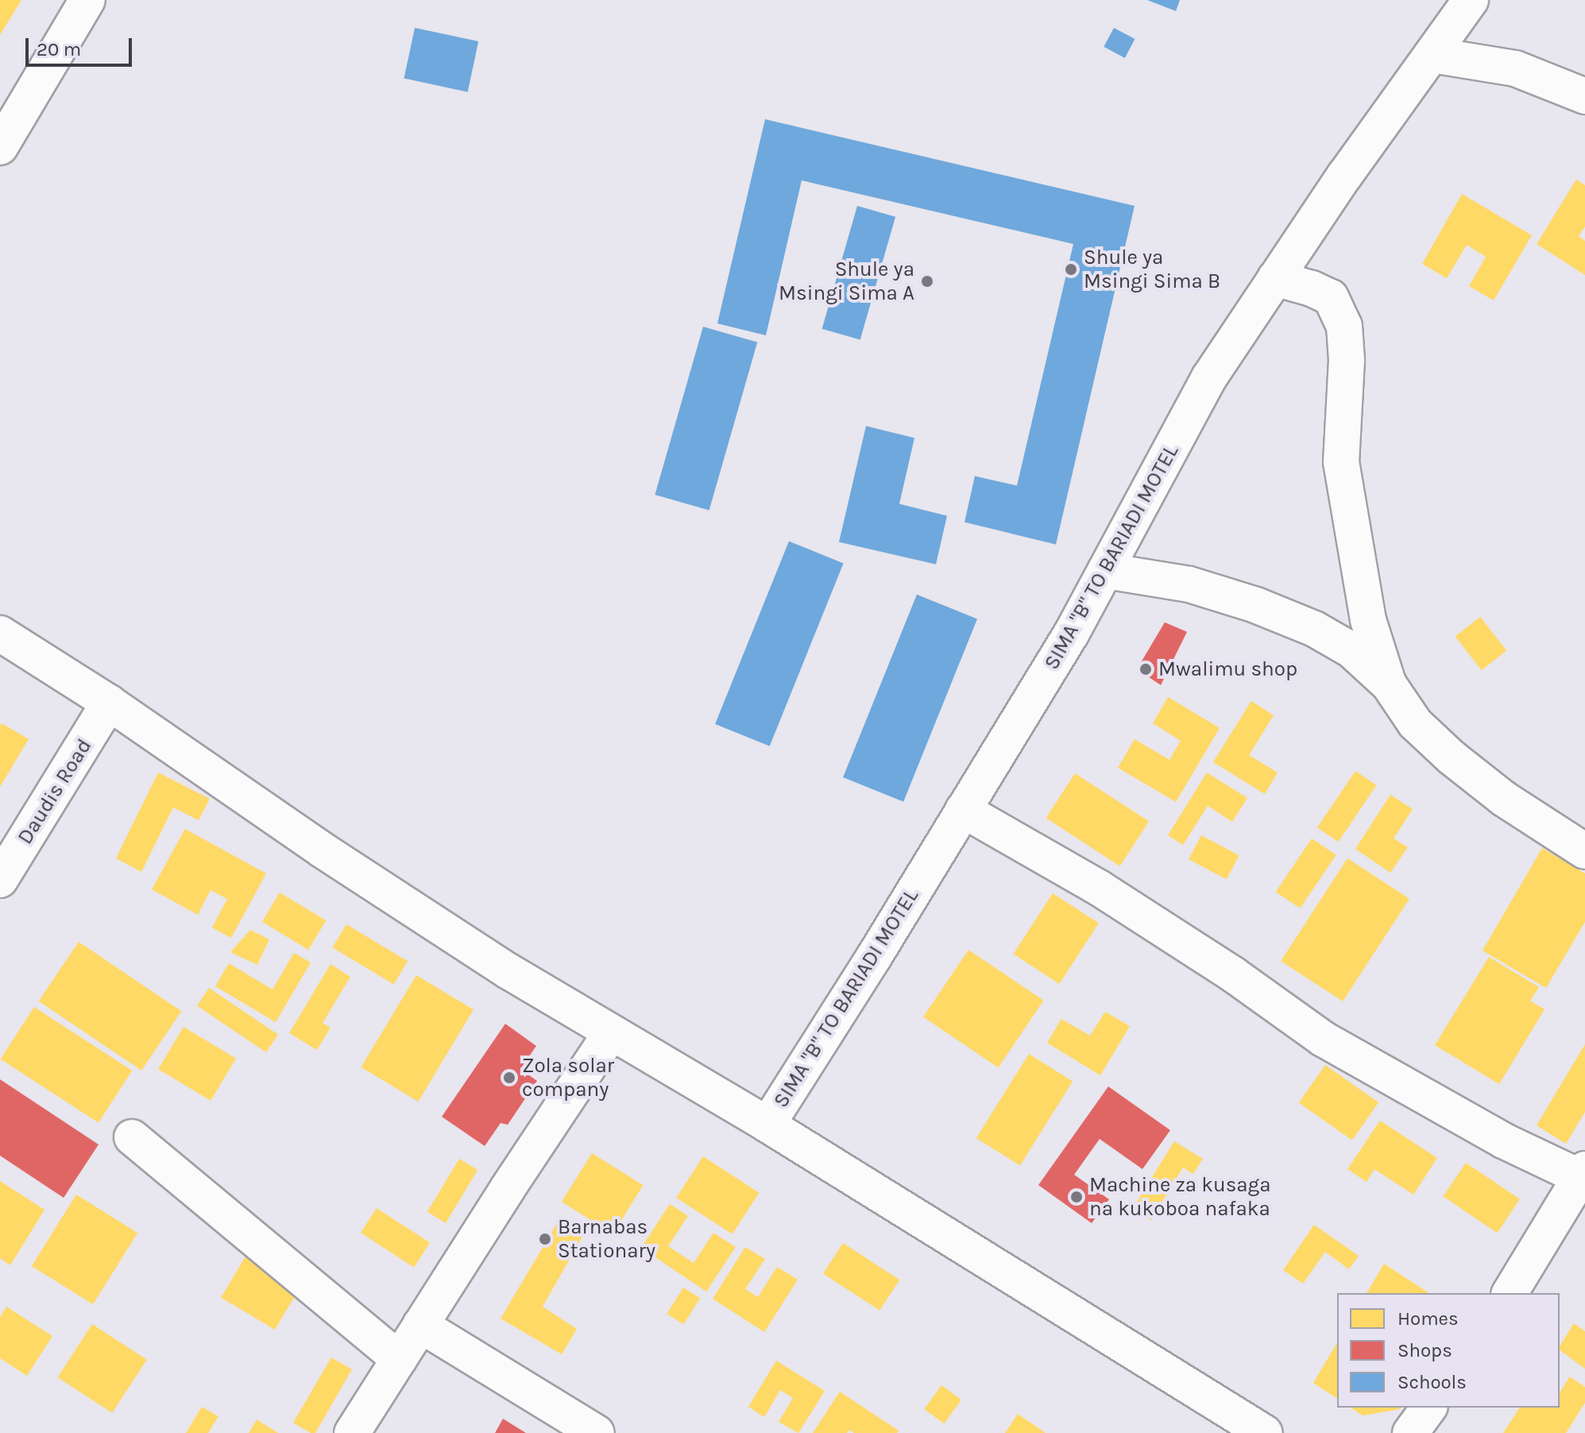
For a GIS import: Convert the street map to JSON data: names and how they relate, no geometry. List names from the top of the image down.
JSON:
{
  "streets": {
    "street": ["SIMA \"B\" TO BARIADI MOTEL", "Daudis Road"]
  },
  "places": [
    "Shule ya Msingi Sima B",
    "Shule ya Msingi Sima A",
    "Mwalimu shop",
    "Zola solar company",
    "Machine za kusaga na kukoboa nafaka",
    "Barnabas Stationary"
  ],
  "legend": ["Homes", "Shops", "Schools"],
  "scale_bar": "20 m"
}
